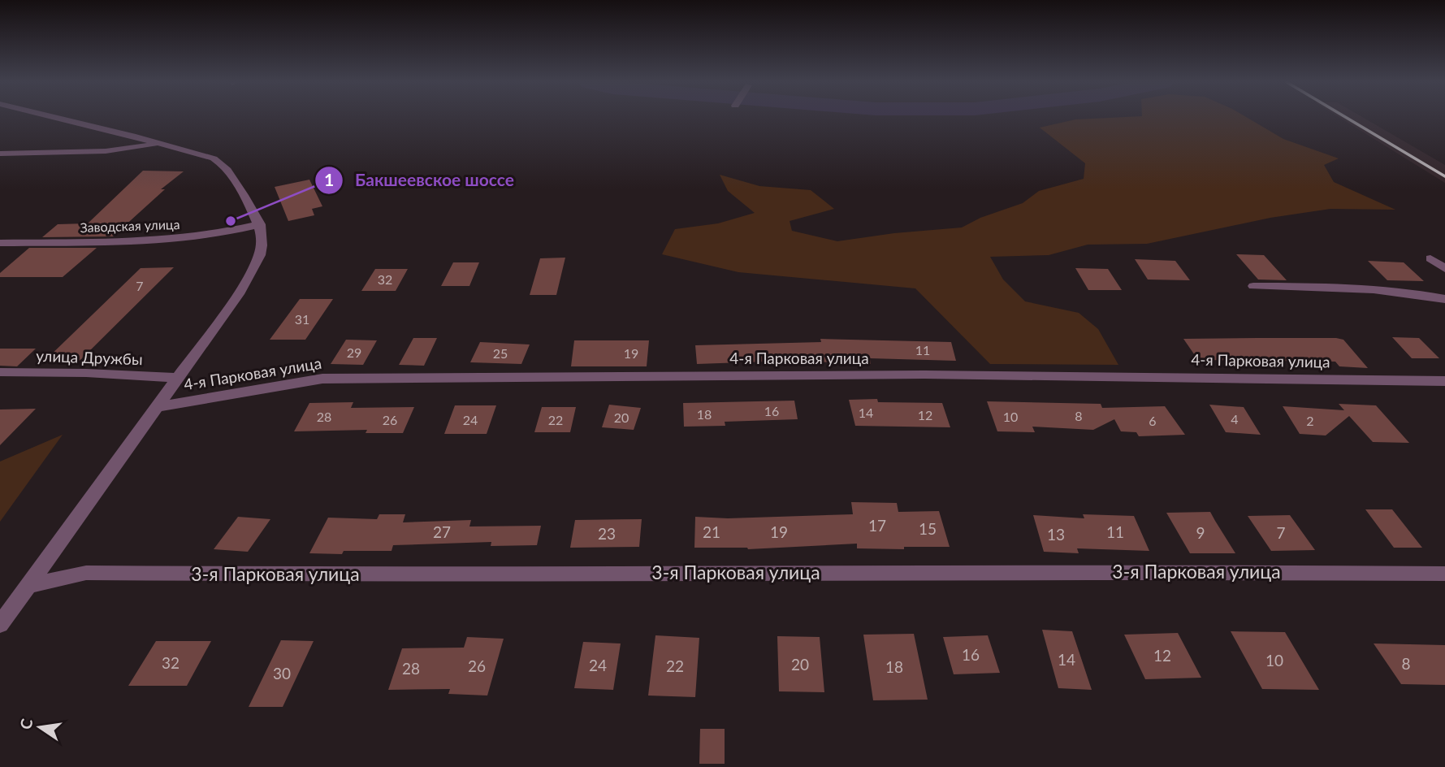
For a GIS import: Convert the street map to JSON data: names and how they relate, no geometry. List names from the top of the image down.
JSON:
{
  "streets": {
    "street": [
      "Заводская улица",
      "улица Дружбы",
      "4-я Парковая улица",
      "3-я Парковая улица"
    ]
  },
  "places": ["Бакшеевское шоссе"],
  "house_numbers": [
    "32",
    "7",
    "31",
    "11",
    "29",
    "25",
    "19",
    "16",
    "14",
    "18",
    "12",
    "8",
    "28",
    "10",
    "20",
    "4",
    "26",
    "24",
    "22",
    "6",
    "2",
    "17",
    "15",
    "27",
    "21",
    "19",
    "11",
    "9",
    "7",
    "23",
    "13",
    "16",
    "12",
    "14",
    "10",
    "32",
    "8",
    "20",
    "24",
    "26",
    "22",
    "18",
    "28",
    "30"
  ],
  "north": "left"
}
